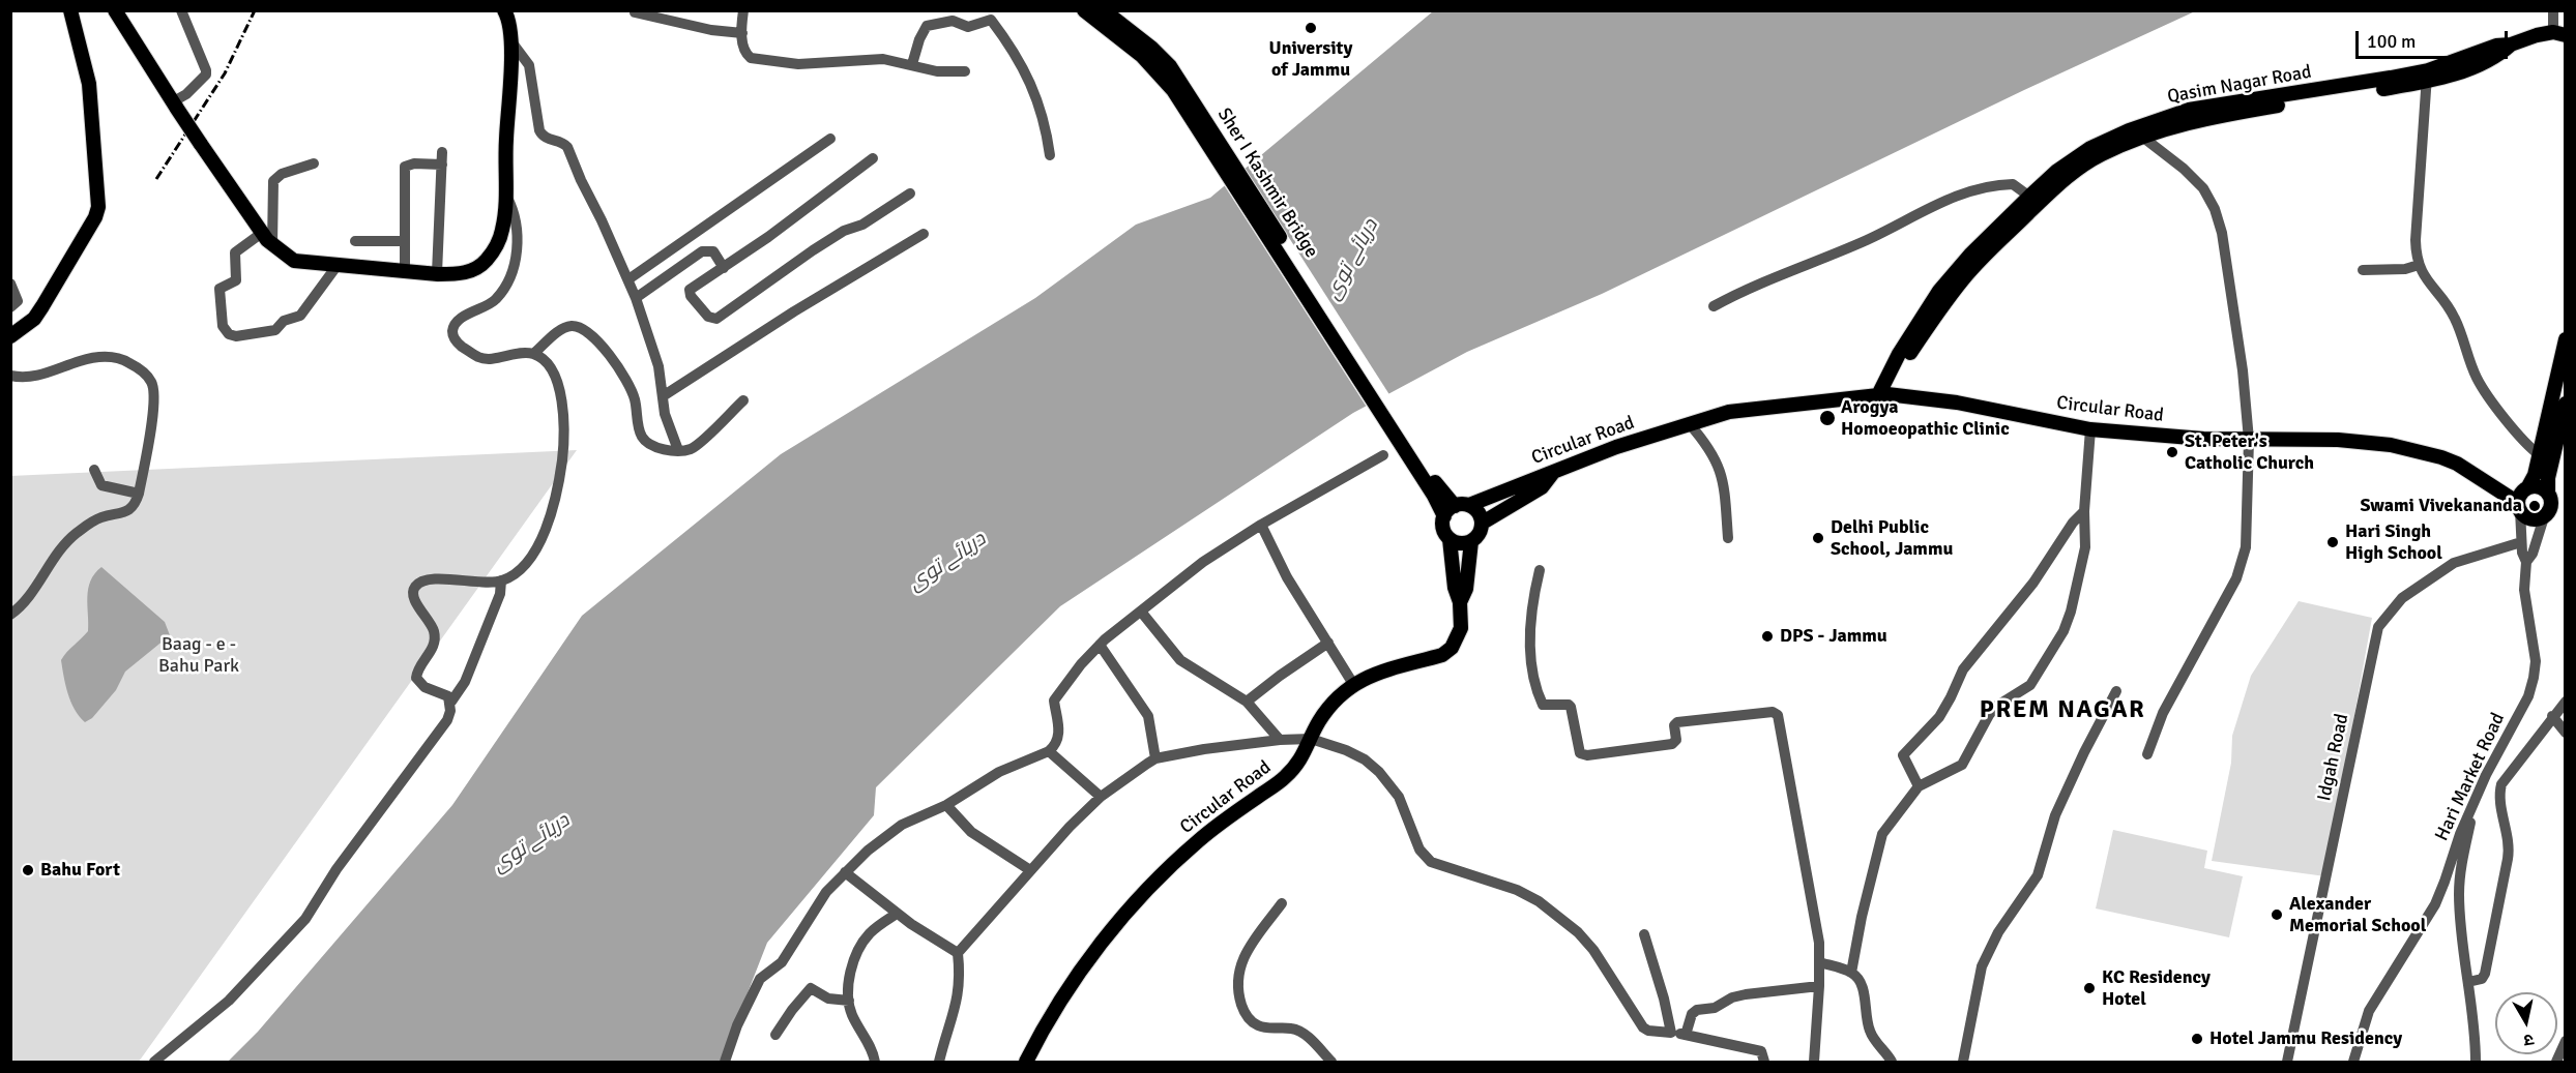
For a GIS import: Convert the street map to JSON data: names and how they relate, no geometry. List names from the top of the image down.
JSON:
{
  "streets": {
    "main road": ["Qasim Nagar Road", "Sher I Kashmir Bridge", "Circular Road"],
    "street": ["Idgah Road", "Hari Market Road"]
  },
  "crossings": [
    ["Qasim Nagar Road", "Circular Road"],
    ["Sher I Kashmir Bridge", "Circular Road"]
  ],
  "districts": ["PREM NAGAR"],
  "water": ["دریائے توی"],
  "parks": ["Baag - e - Bahu Park"],
  "places": [
    "University of Jammu",
    "Arogya Homoeopathic Clinic",
    "St. Peter's Catholic Church",
    "Swami Vivekananda",
    "Delhi Public School, Jammu",
    "Hari Singh High School",
    "DPS - Jammu",
    "Bahu Fort",
    "Alexander Memorial School",
    "KC Residency Hotel",
    "Hotel Jammu Residency"
  ],
  "scale_bar": "100 m",
  "north": "bottom"
}
